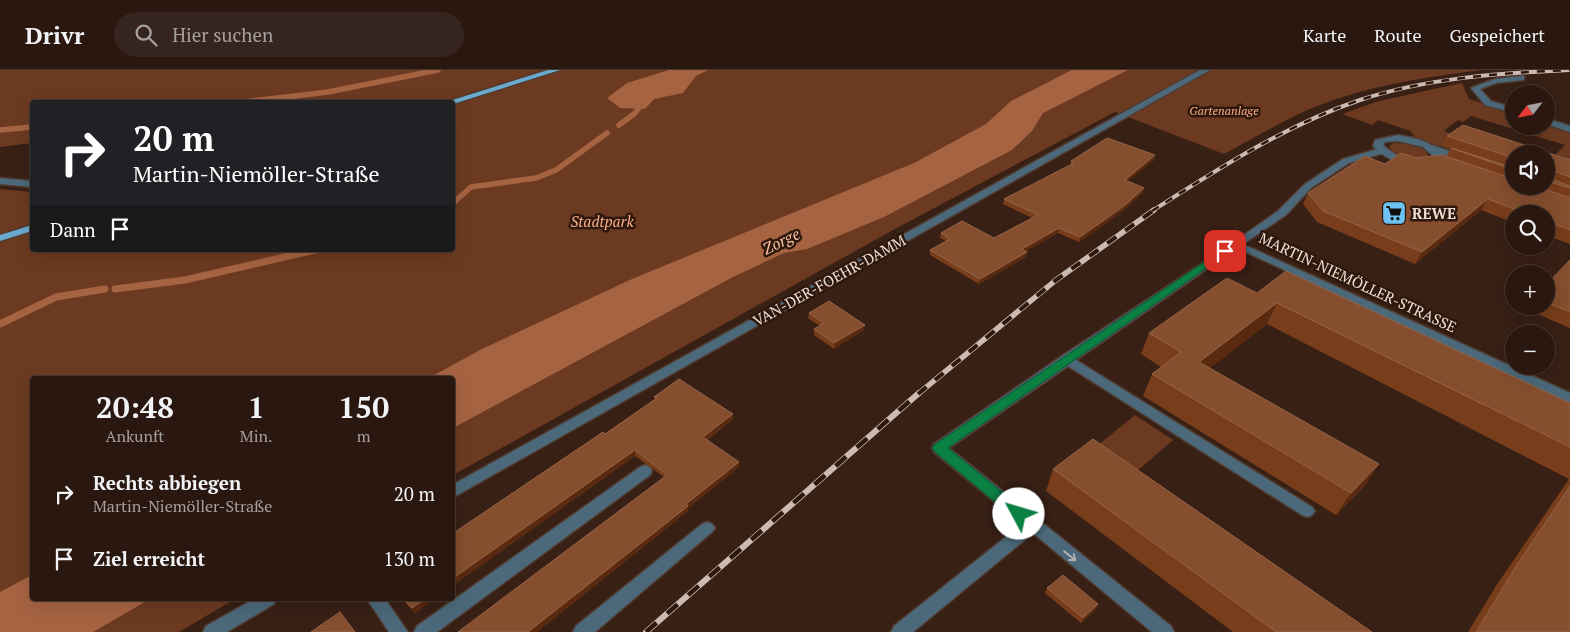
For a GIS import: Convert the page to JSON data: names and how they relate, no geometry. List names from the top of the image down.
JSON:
{
  "streets": {
    "street": ["VAN-DER-FOEHR-DAMM", "MARTIN-NIEMÖLLER-STRASSE"]
  },
  "water": ["Zorge"],
  "parks": ["Gartenanlage", "Stadtpark"],
  "places": {
    "supermarket": ["REWE"]
  },
  "north": "bottom left",
  "page": {
    "header": "Drivr",
    "search": "Hier suchen",
    "nav": ["Karte", "Route", "Gespeichert"],
    "map_buttons": ["+", "−"],
    "turn": ["20 m", "Martin-Niemöller-Straße"],
    "then": "Dann",
    "eta": [
      "20:48",
      "Ankunft",
      "1",
      "Min.",
      "150",
      "m"
    ],
    "list": [
      {
        "name": "Rechts abbiegen",
        "note": "Martin-Niemöller-Straße",
        "value": "20 m"
      },
      {
        "name": "Ziel erreicht",
        "value": "130 m"
      }
    ]
  }
}
